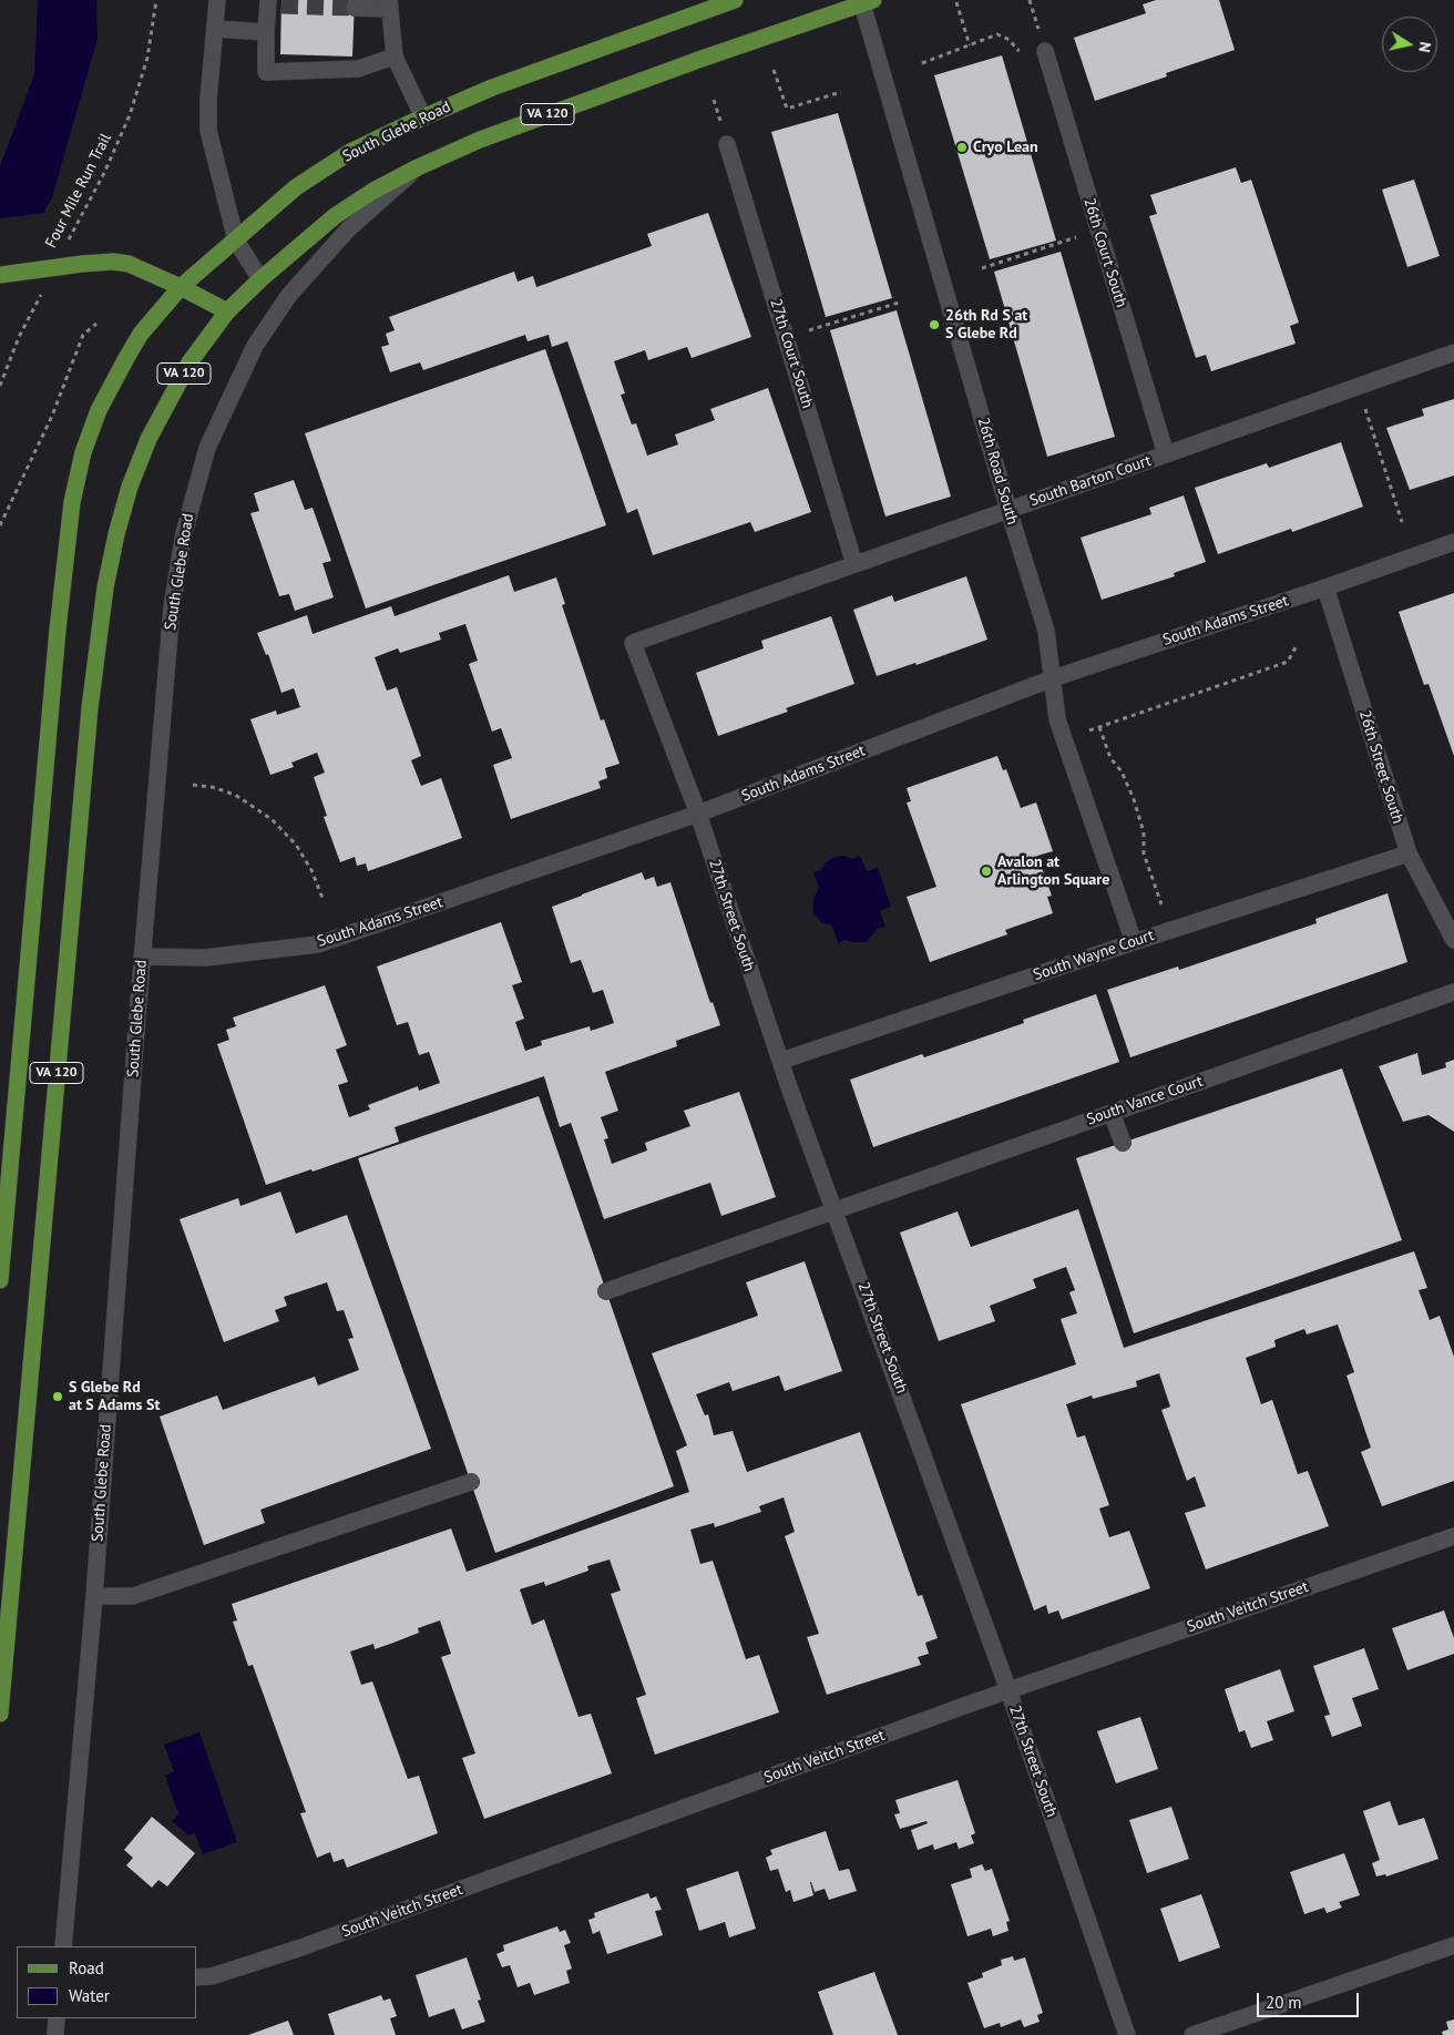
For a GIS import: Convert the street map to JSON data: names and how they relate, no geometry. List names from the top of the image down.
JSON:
{
  "streets": {
    "main road": ["VA 120", "South Glebe Road"],
    "street": [
      "26th Court South",
      "27th Court South",
      "26th Road South",
      "South Barton Court",
      "South Adams Street",
      "26th Street South",
      "27th Street South",
      "South Wayne Court",
      "South Vance Court",
      "South Veitch Street"
    ],
    "path": ["Four Mile Run Trail"]
  },
  "crossings": [
    ["South Glebe Road", "26th Road South"],
    ["South Glebe Road", "South Adams Street"],
    ["26th Court South", "South Barton Court"],
    ["27th Court South", "South Barton Court"],
    ["26th Road South", "South Barton Court"],
    ["26th Road South", "South Adams Street"],
    ["26th Road South", "South Wayne Court"],
    ["South Barton Court", "27th Street South"],
    ["South Adams Street", "26th Street South"],
    ["South Adams Street", "27th Street South"],
    ["26th Street South", "South Wayne Court"],
    ["27th Street South", "South Wayne Court"],
    ["27th Street South", "South Vance Court"],
    ["27th Street South", "South Veitch Street"]
  ],
  "places": [
    "Cryo Lean",
    "26th Rd S at S Glebe Rd",
    "Avalon at Arlington Square",
    "S Glebe Rd at S Adams St"
  ],
  "legend": ["Road", "Water"],
  "scale_bar": "20 m",
  "north": "right"
}
